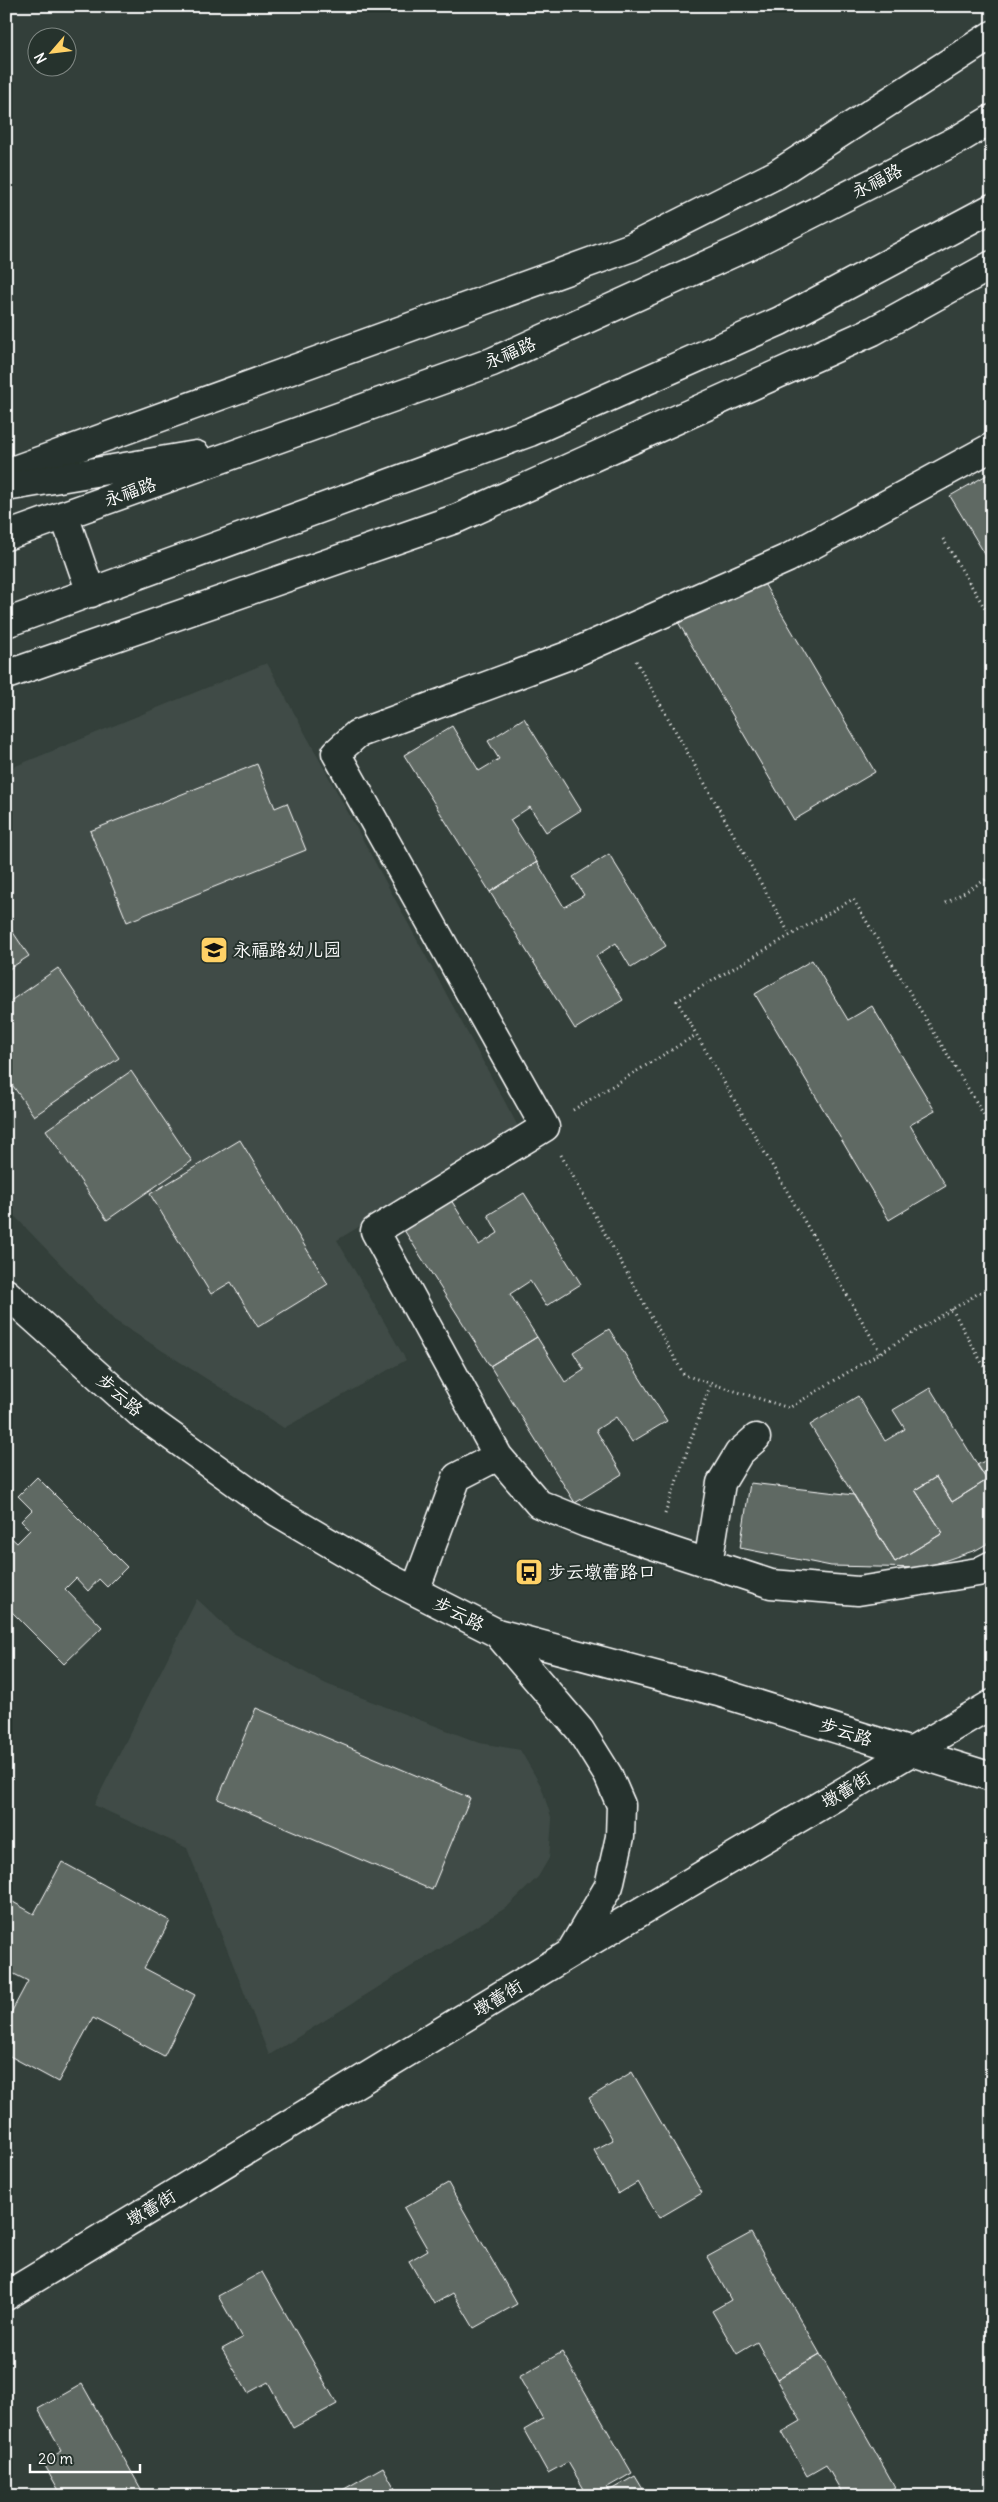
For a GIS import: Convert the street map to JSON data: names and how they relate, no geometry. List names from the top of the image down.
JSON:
{
  "streets": {
    "street": ["永福路", "步云路", "墩蕾街"]
  },
  "crossings": [
    ["步云路", "墩蕾街"]
  ],
  "places": {
    "school or university": ["永福路幼儿园"],
    "bus stop": ["步云墩蕾路口"]
  },
  "scale_bar": "20 m",
  "north": "bottom left"
}
